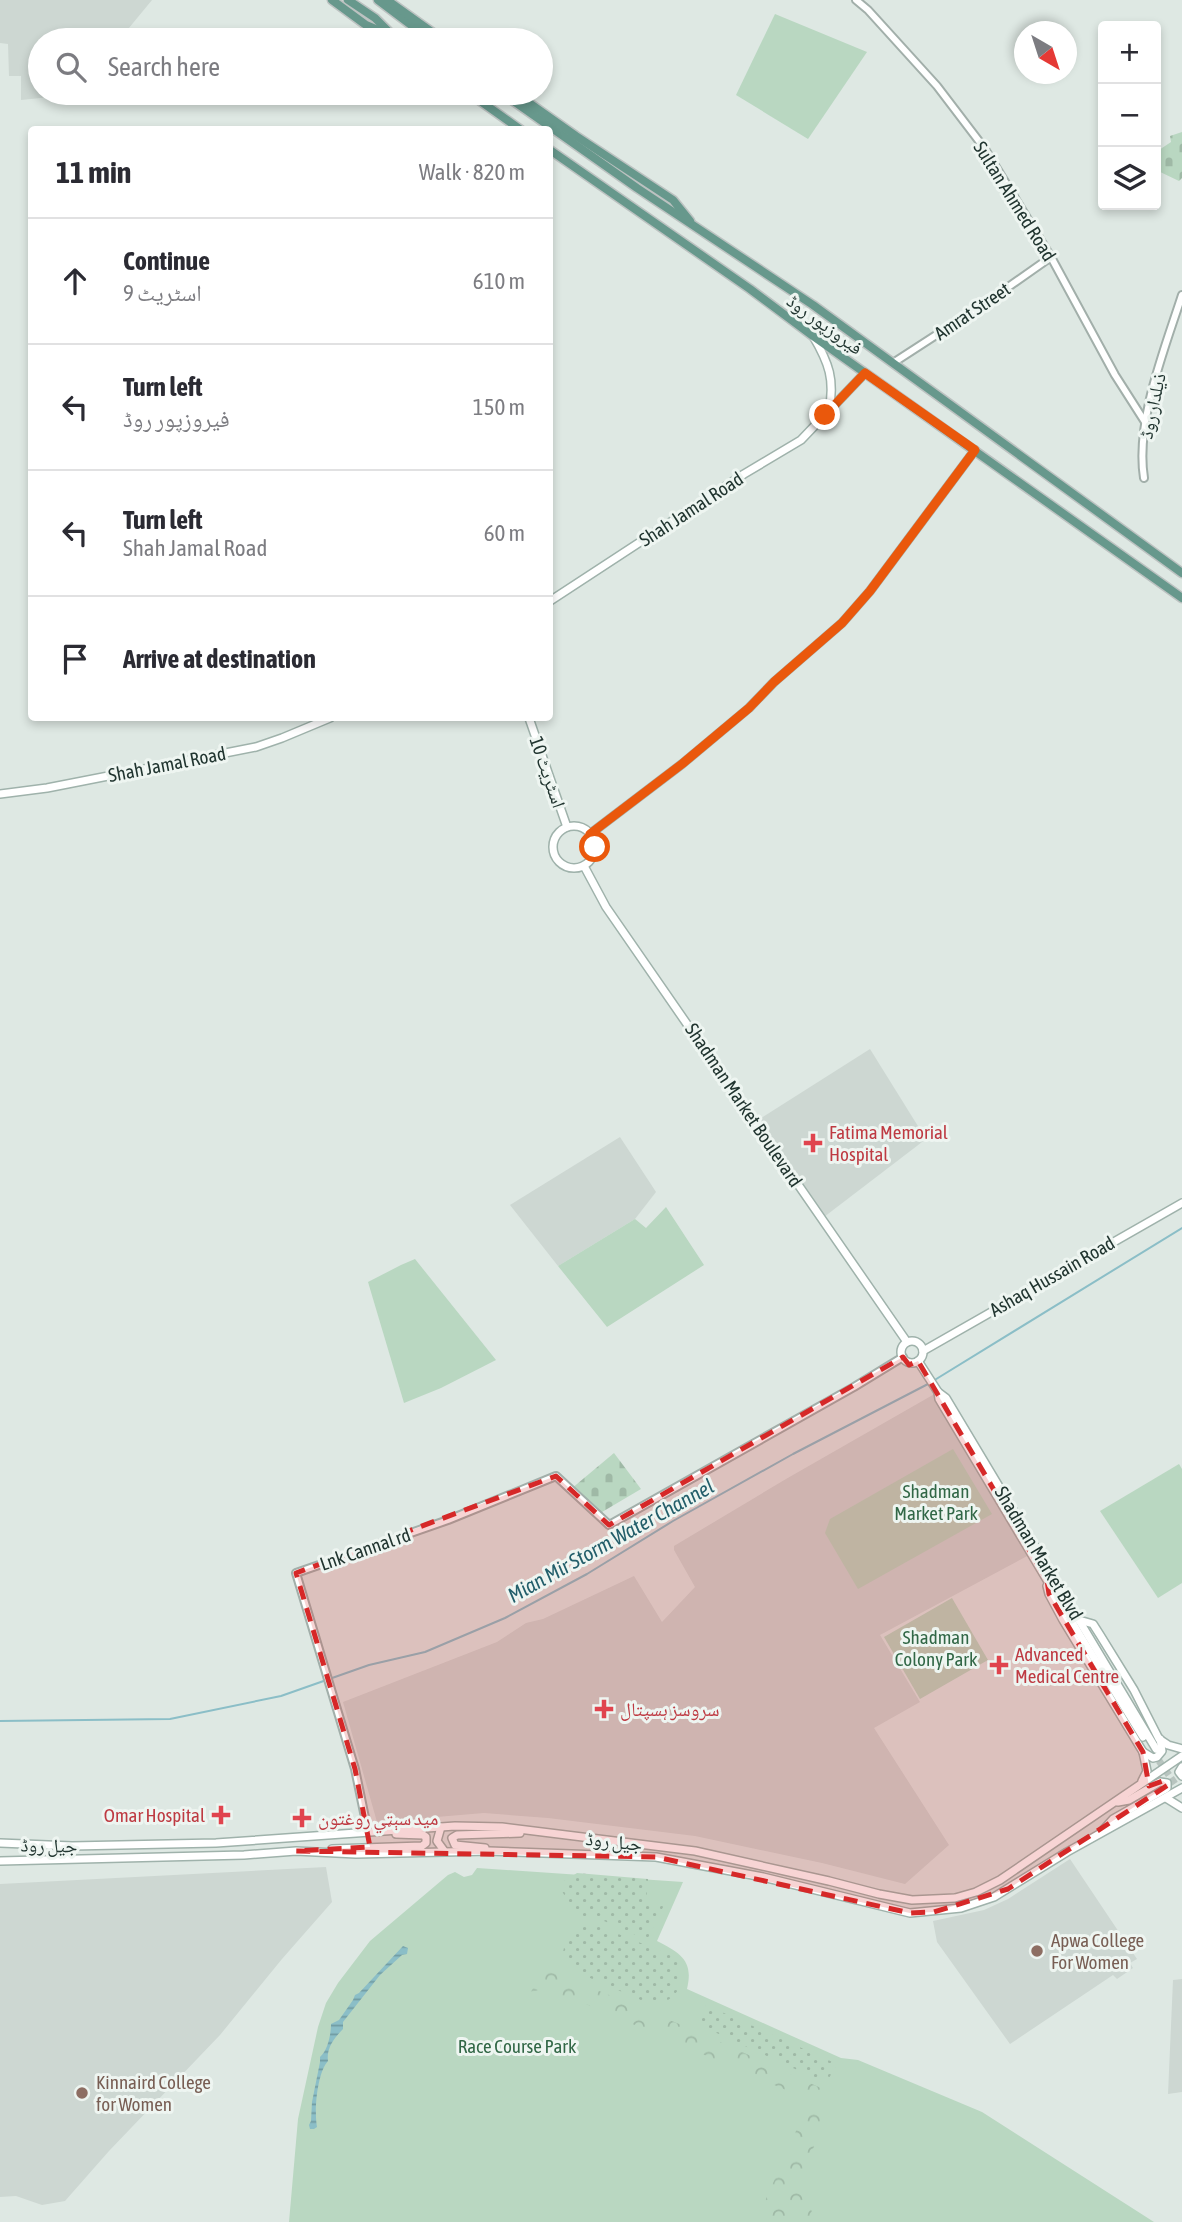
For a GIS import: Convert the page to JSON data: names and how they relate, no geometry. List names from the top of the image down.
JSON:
{
  "streets": {
    "main road": [
      "فیروزپور روڈ",
      "Shah Jamal Road",
      "اسٹریٹ 10",
      "Shadman Market Boulevard",
      "Ashaq Hussain Road",
      "Shadman Market Blvd",
      "جیل روڈ"
    ],
    "street": [
      "Sultan Ahmed Road",
      "Amrat Street",
      "ذیلدار روڈ",
      "Lnk Cannal rd"
    ]
  },
  "crossings": [
    ["Sultan Ahmed Road", "Amrat Street"],
    ["Sultan Ahmed Road", "ذیلدار روڈ"],
    ["Amrat Street", "فیروزپور روڈ"],
    ["فیروزپور روڈ", "Shah Jamal Road"],
    ["اسٹریٹ 10", "Shadman Market Boulevard"],
    ["Shadman Market Boulevard", "Ashaq Hussain Road"],
    ["Shadman Market Boulevard", "Lnk Cannal rd"],
    ["Ashaq Hussain Road", "Lnk Cannal rd"],
    ["Lnk Cannal rd", "جیل روڈ"]
  ],
  "water": ["Mian Mir Storm Water Channel"],
  "parks": ["Shadman Market Park", "Shadman Colony Park", "Race Course Park"],
  "places": {
    "health": [
      "Fatima Memorial Hospital",
      "Advanced Medical Centre",
      "سروسز ہسپتال",
      "Omar Hospital",
      "مید سېټي روغتون"
    ],
    "other": ["Apwa College For Women", "Kinnaird College for Women"]
  },
  "north": "bottom right",
  "page": {
    "map_buttons": ["+", "−"],
    "search": "Search here",
    "heading": ["11 min", "Walk · 820 m"],
    "list": [
      ["Continue", "اسٹریٹ 9", "610 m"],
      ["Turn left", "فیروزپور روڈ", "150 m"],
      ["Turn left", "Shah Jamal Road", "60 m"],
      "Arrive at destination"
    ]
  }
}
